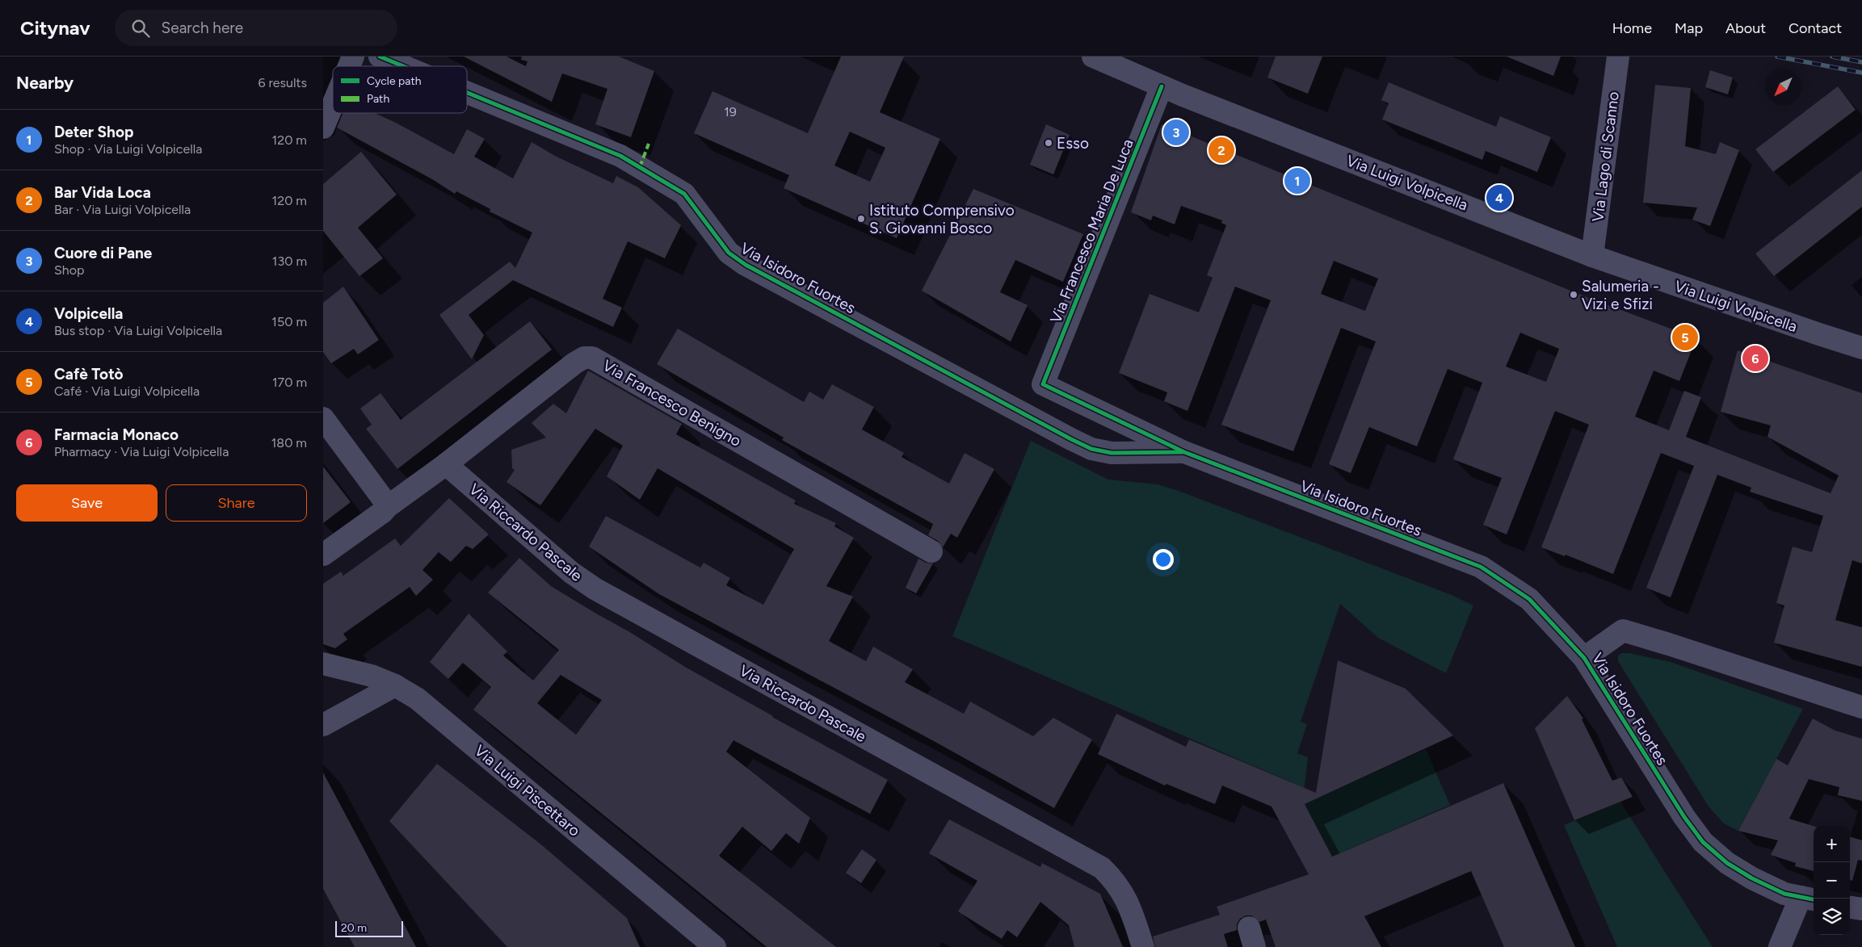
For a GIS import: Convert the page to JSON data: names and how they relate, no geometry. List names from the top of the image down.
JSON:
{
  "streets": {
    "street": [
      "Via Lago di Scanno",
      "Via Luigi Volpicella",
      "Via Francesco Maria De Luca",
      "Via Isidoro Fuortes",
      "Via Francesco Benigno",
      "Via Riccardo Pascale",
      "Via Luigi Piscettaro"
    ]
  },
  "crossings": [
    ["Via Lago di Scanno", "Via Luigi Volpicella"],
    ["Via Luigi Volpicella", "Via Francesco Maria De Luca"],
    ["Via Francesco Maria De Luca", "Via Isidoro Fuortes"],
    ["Via Francesco Benigno", "Via Riccardo Pascale"]
  ],
  "places": ["Esso", "Istituto Comprensivo S. Giovanni Bosco", "Salumeria - Vizi e Sfizi"],
  "house_numbers": ["19"],
  "legend": ["Cycle path", "Path"],
  "scale_bar": "20 m",
  "north": "bottom left",
  "page": {
    "header": "Citynav",
    "search": "Search here",
    "nav": [
      "Home",
      "Map",
      "About",
      "Contact"
    ],
    "heading": ["Nearby", "6 results"],
    "list": [
      {
        "mark": "1",
        "name": "Deter Shop",
        "note": "Shop · Via Luigi Volpicella",
        "value": "120 m"
      },
      {
        "mark": "2",
        "name": "Bar Vida Loca",
        "note": "Bar · Via Luigi Volpicella",
        "value": "120 m"
      },
      {
        "mark": "3",
        "name": "Cuore di Pane",
        "note": "Shop",
        "value": "130 m"
      },
      {
        "mark": "4",
        "name": "Volpicella",
        "note": "Bus stop · Via Luigi Volpicella",
        "value": "150 m"
      },
      {
        "mark": "5",
        "name": "Cafè Totò",
        "note": "Café · Via Luigi Volpicella",
        "value": "170 m"
      },
      {
        "mark": "6",
        "name": "Farmacia Monaco",
        "note": "Pharmacy · Via Luigi Volpicella",
        "value": "180 m"
      }
    ],
    "pins": [
      "3",
      "2",
      "1",
      "4",
      "5",
      "6"
    ],
    "buttons": ["Save", "Share"],
    "map_buttons": ["+", "−"],
    "scale": "20 m"
  }
}
